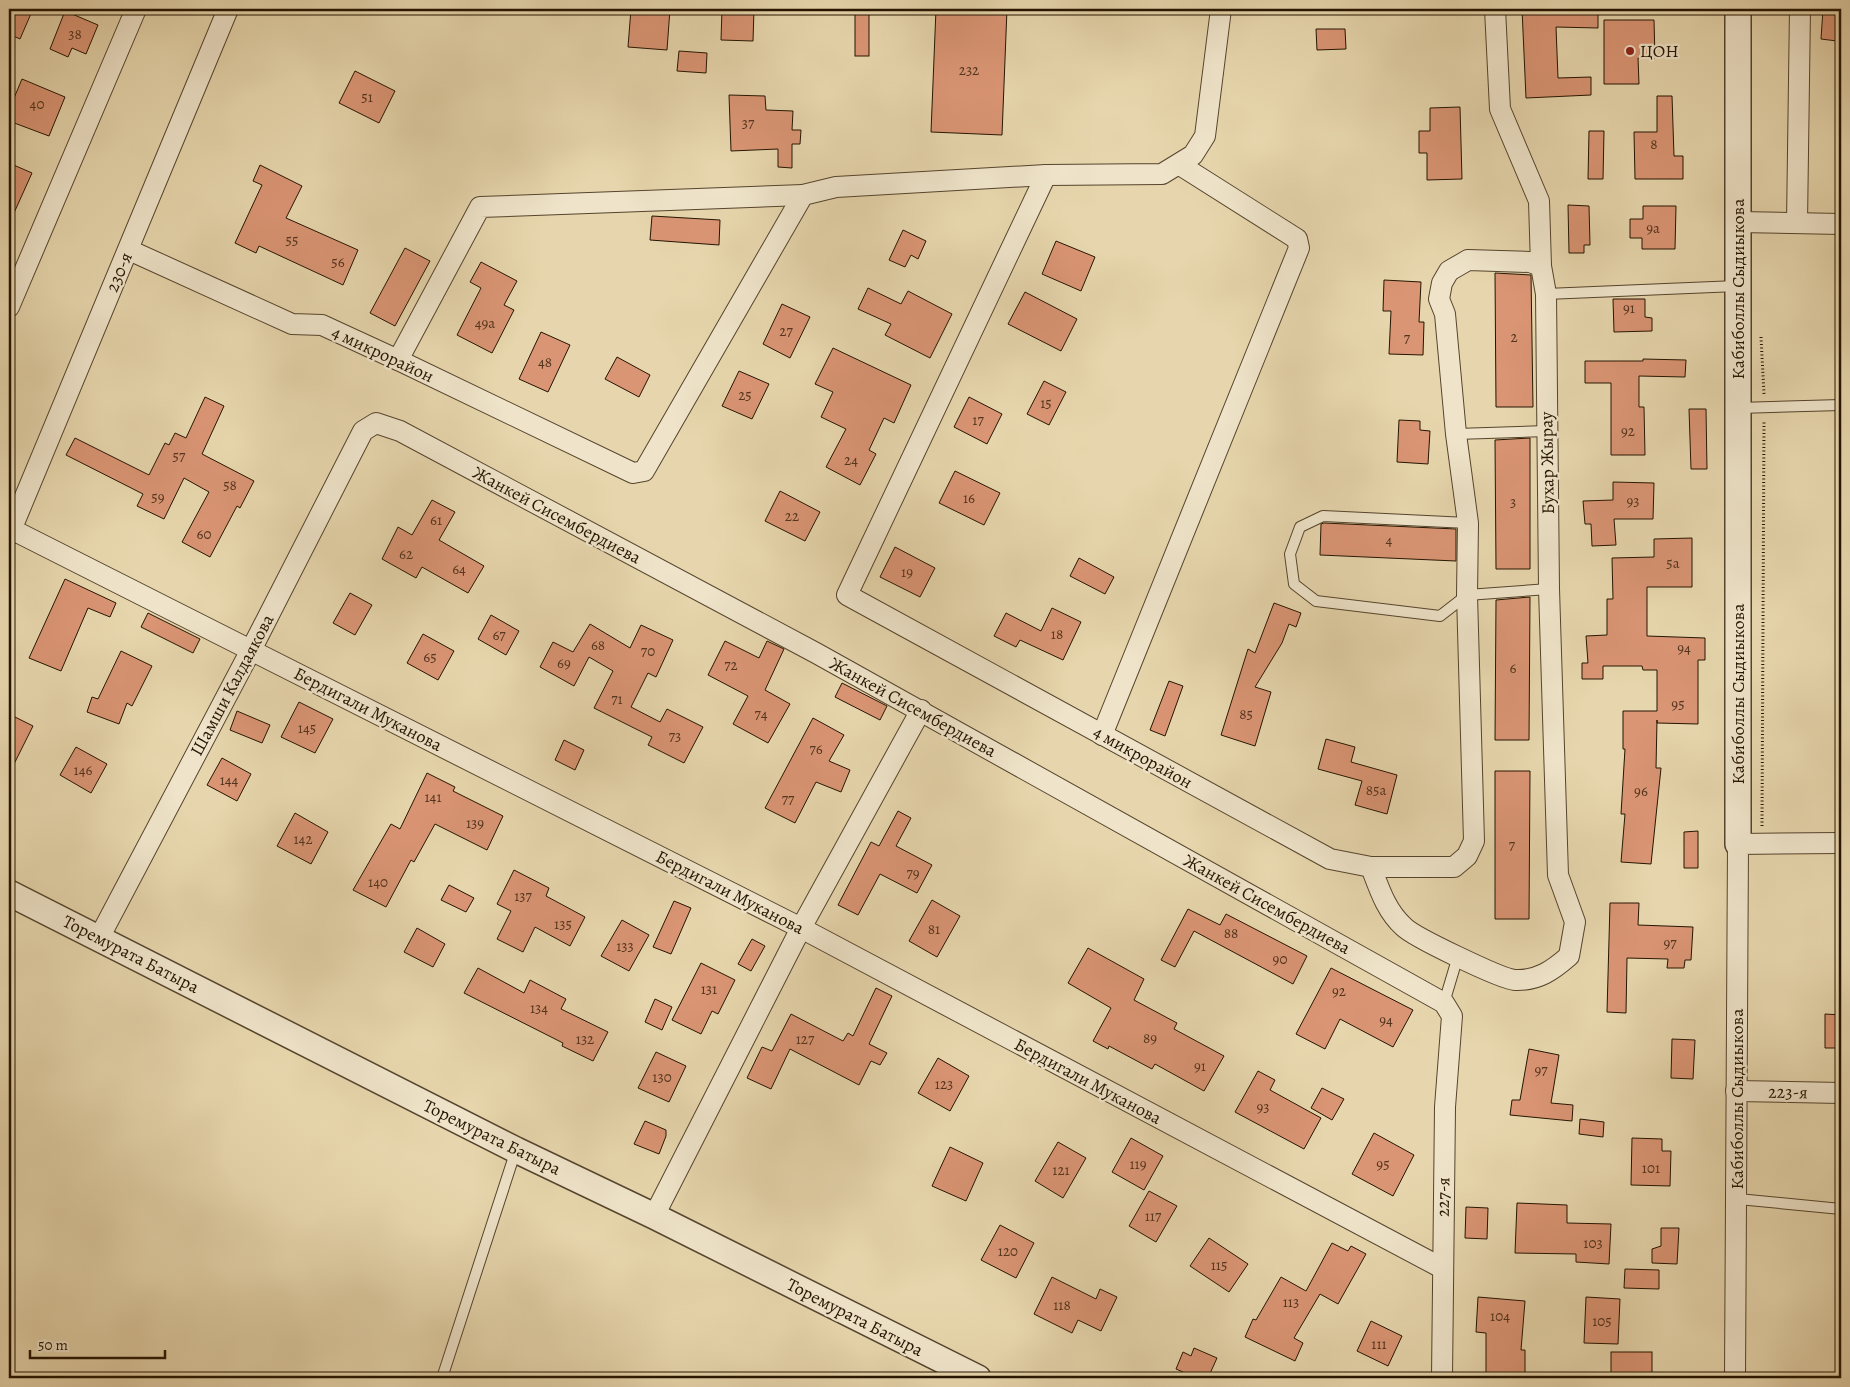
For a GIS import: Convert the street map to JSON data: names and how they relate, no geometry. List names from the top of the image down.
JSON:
{
  "streets": {
    "street": [
      "230-я",
      "Кабиболлы Сыдиыкова",
      "4 микрорайон",
      "Бухар Жырау",
      "Жанкей Сисембердиева",
      "Шамши Калдаякова",
      "Бердигали Муканова",
      "Торемурата Батыра",
      "223-я",
      "227-я"
    ]
  },
  "crossings": [
    ["230-я", "4 микрорайон"],
    ["230-я", "Бердигали Муканова"],
    ["Кабиболлы Сыдиыкова", "223-я"],
    ["Жанкей Сисембердиева", "Шамши Калдаякова"],
    ["Жанкей Сисембердиева", "227-я"],
    ["Шамши Калдаякова", "Бердигали Муканова"],
    ["Шамши Калдаякова", "Торемурата Батыра"],
    ["Бердигали Муканова", "227-я"]
  ],
  "places": ["ЦОН"],
  "house_numbers": [
    "38",
    "232",
    "51",
    "40",
    "37",
    "8",
    "9а",
    "55",
    "56",
    "91",
    "49а",
    "27",
    "2",
    "7",
    "48",
    "25",
    "15",
    "17",
    "92",
    "57",
    "24",
    "58",
    "59",
    "16",
    "93",
    "3",
    "22",
    "61",
    "60",
    "4",
    "62",
    "5а",
    "64",
    "19",
    "18",
    "67",
    "68",
    "94",
    "70",
    "65",
    "69",
    "72",
    "6",
    "71",
    "95",
    "74",
    "85",
    "145",
    "73",
    "76",
    "146",
    "144",
    "85а",
    "96",
    "141",
    "77",
    "139",
    "142",
    "7",
    "79",
    "140",
    "137",
    "135",
    "81",
    "88",
    "97",
    "133",
    "90",
    "131",
    "92",
    "134",
    "94",
    "89",
    "132",
    "127",
    "91",
    "97",
    "130",
    "123",
    "93",
    "119",
    "95",
    "101",
    "121",
    "117",
    "103",
    "120",
    "115",
    "113",
    "118",
    "104",
    "105",
    "111"
  ],
  "scale_bar": "50 m"
}
